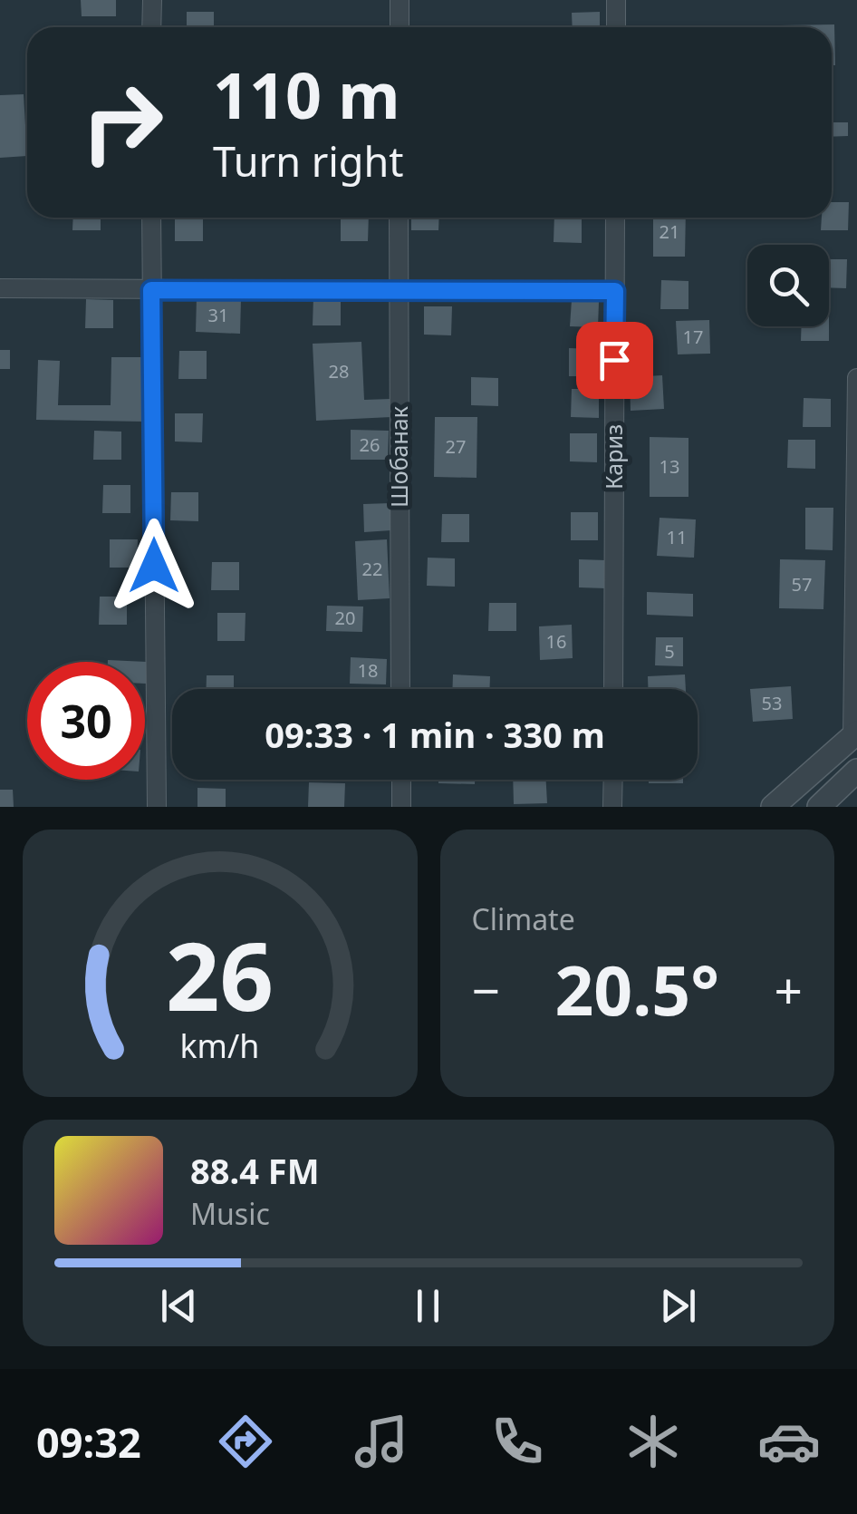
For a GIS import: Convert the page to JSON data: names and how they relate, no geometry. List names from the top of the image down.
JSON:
{
  "streets": {
    "street": ["Шобанак", "Кариз"]
  },
  "house_numbers": [
    "21",
    "31",
    "17",
    "28",
    "26",
    "27",
    "13",
    "11",
    "22",
    "57",
    "20",
    "16",
    "5",
    "18",
    "53"
  ],
  "page": {
    "turn": ["110 m", "Turn right"],
    "limit": "30",
    "trip": "09:33 · 1 min · 330 m",
    "tile": "Climate",
    "heat": ["−", "20.5°", "+"],
    "song": ["88.4 FM", "Music"],
    "tabs": "09:32",
    "gauge": ["26", "km/h"]
  }
}
